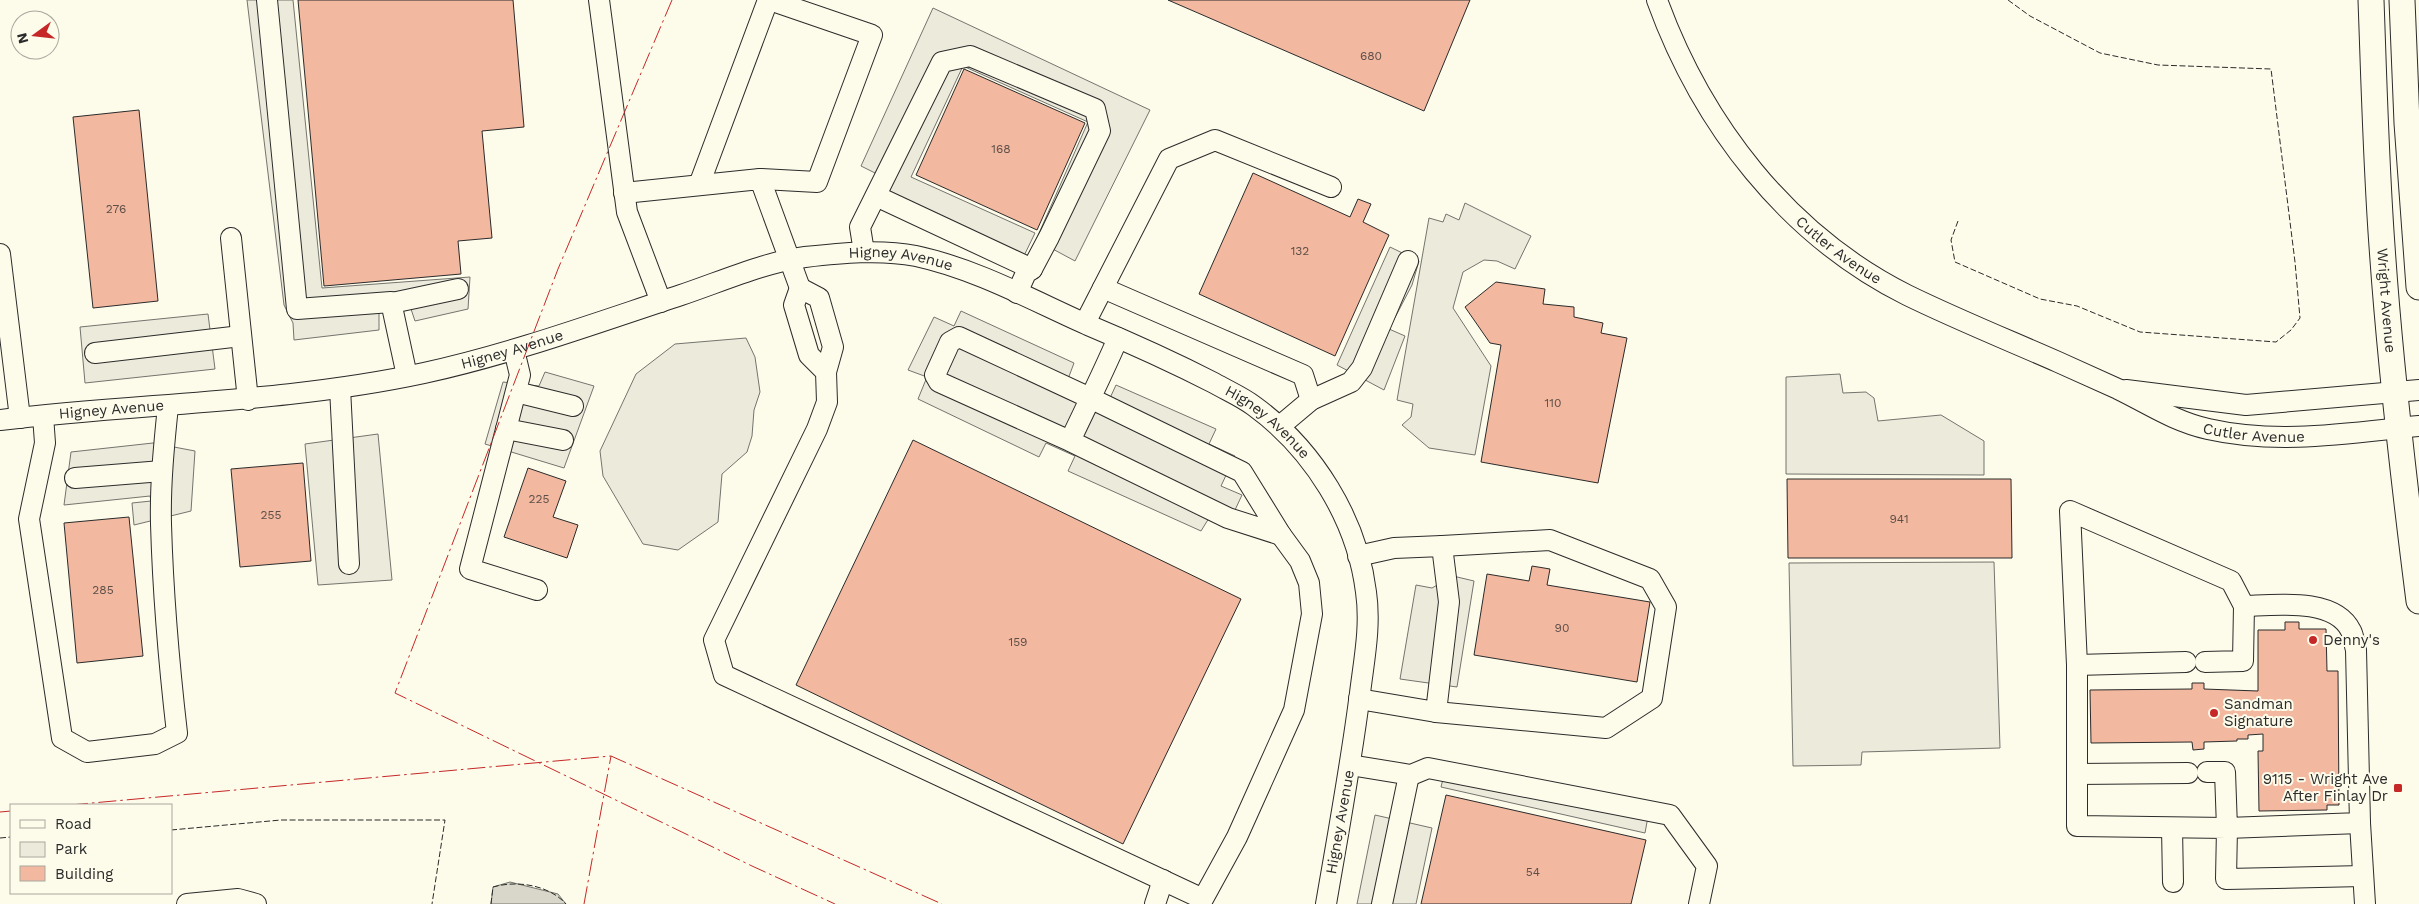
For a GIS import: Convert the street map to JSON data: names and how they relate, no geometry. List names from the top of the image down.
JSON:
{
  "streets": {
    "main road": ["Wright Avenue"],
    "street": ["Cutler Avenue", "Higney Avenue"]
  },
  "crossings": [
    ["Cutler Avenue", "Wright Avenue"]
  ],
  "places": {
    "other": ["Denny's", "Sandman Signature"],
    "transit": ["9115 - Wright Ave After Finlay Dr"]
  },
  "house_numbers": [
    "680",
    "168",
    "276",
    "132",
    "110",
    "225",
    "255",
    "941",
    "285",
    "90",
    "159",
    "54"
  ],
  "legend": ["Road", "Park", "Building"],
  "north": "left"
}
